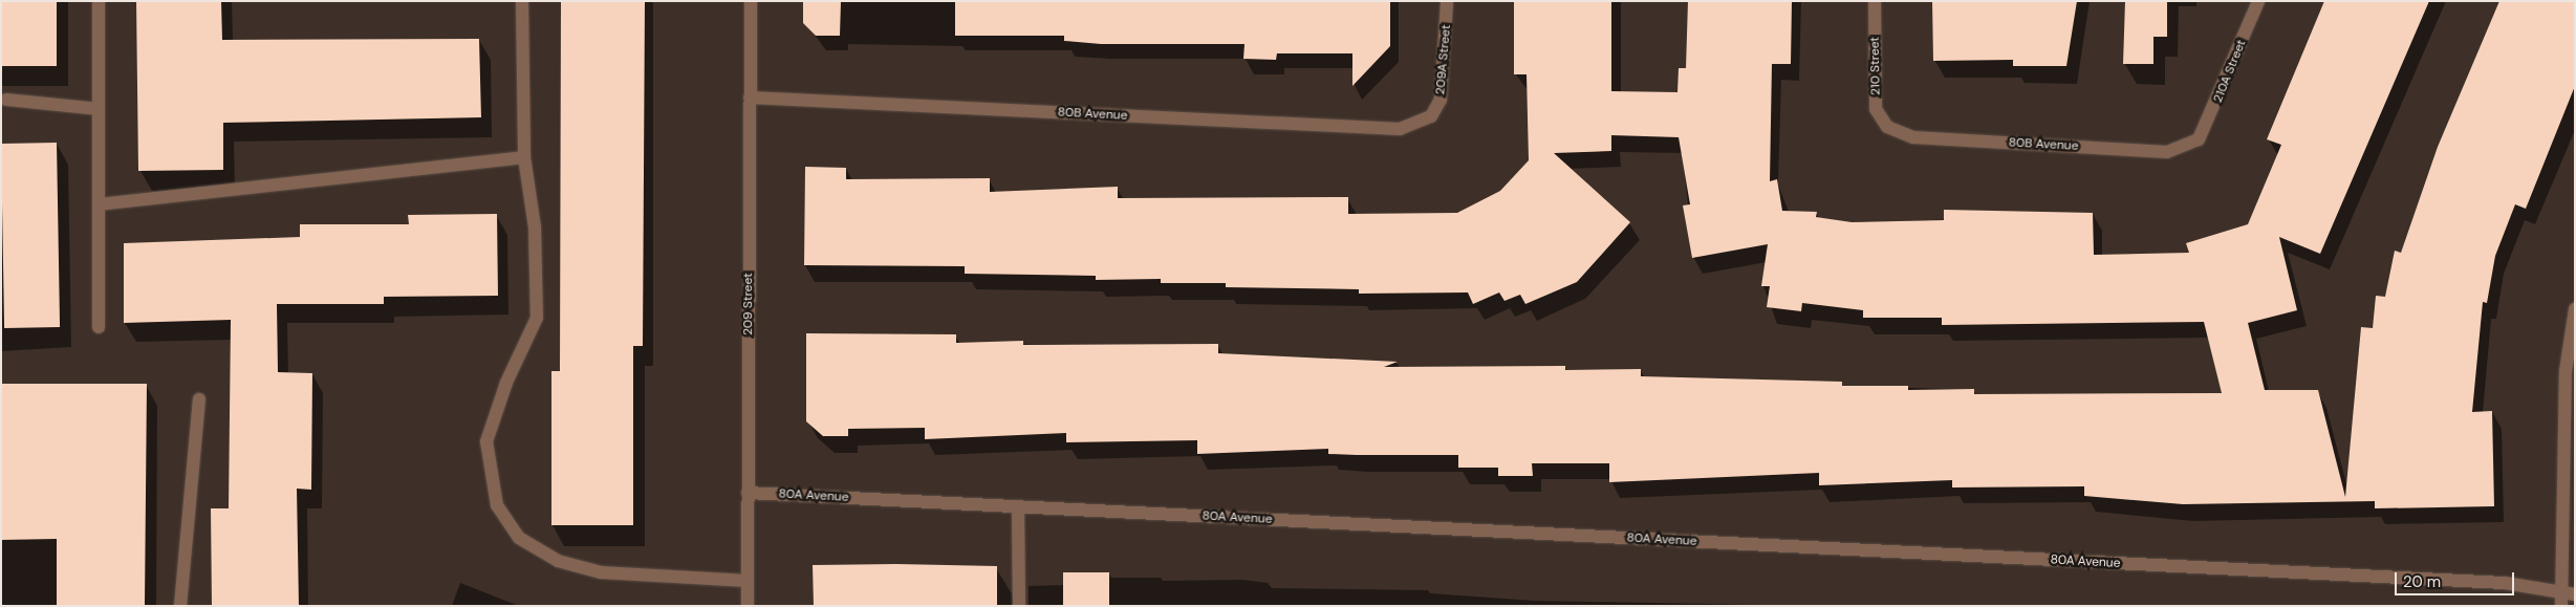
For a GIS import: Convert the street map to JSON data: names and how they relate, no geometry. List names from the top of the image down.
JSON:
{
  "streets": {
    "street": [
      "209A Street",
      "210 Street",
      "210A Street",
      "80B Avenue",
      "209 Street",
      "80A Avenue"
    ]
  },
  "crossings": [
    ["209A Street", "80B Avenue"],
    ["210 Street", "80B Avenue"],
    ["210A Street", "80B Avenue"],
    ["80B Avenue", "209 Street"],
    ["209 Street", "80A Avenue"]
  ],
  "scale_bar": "20 m"
}
